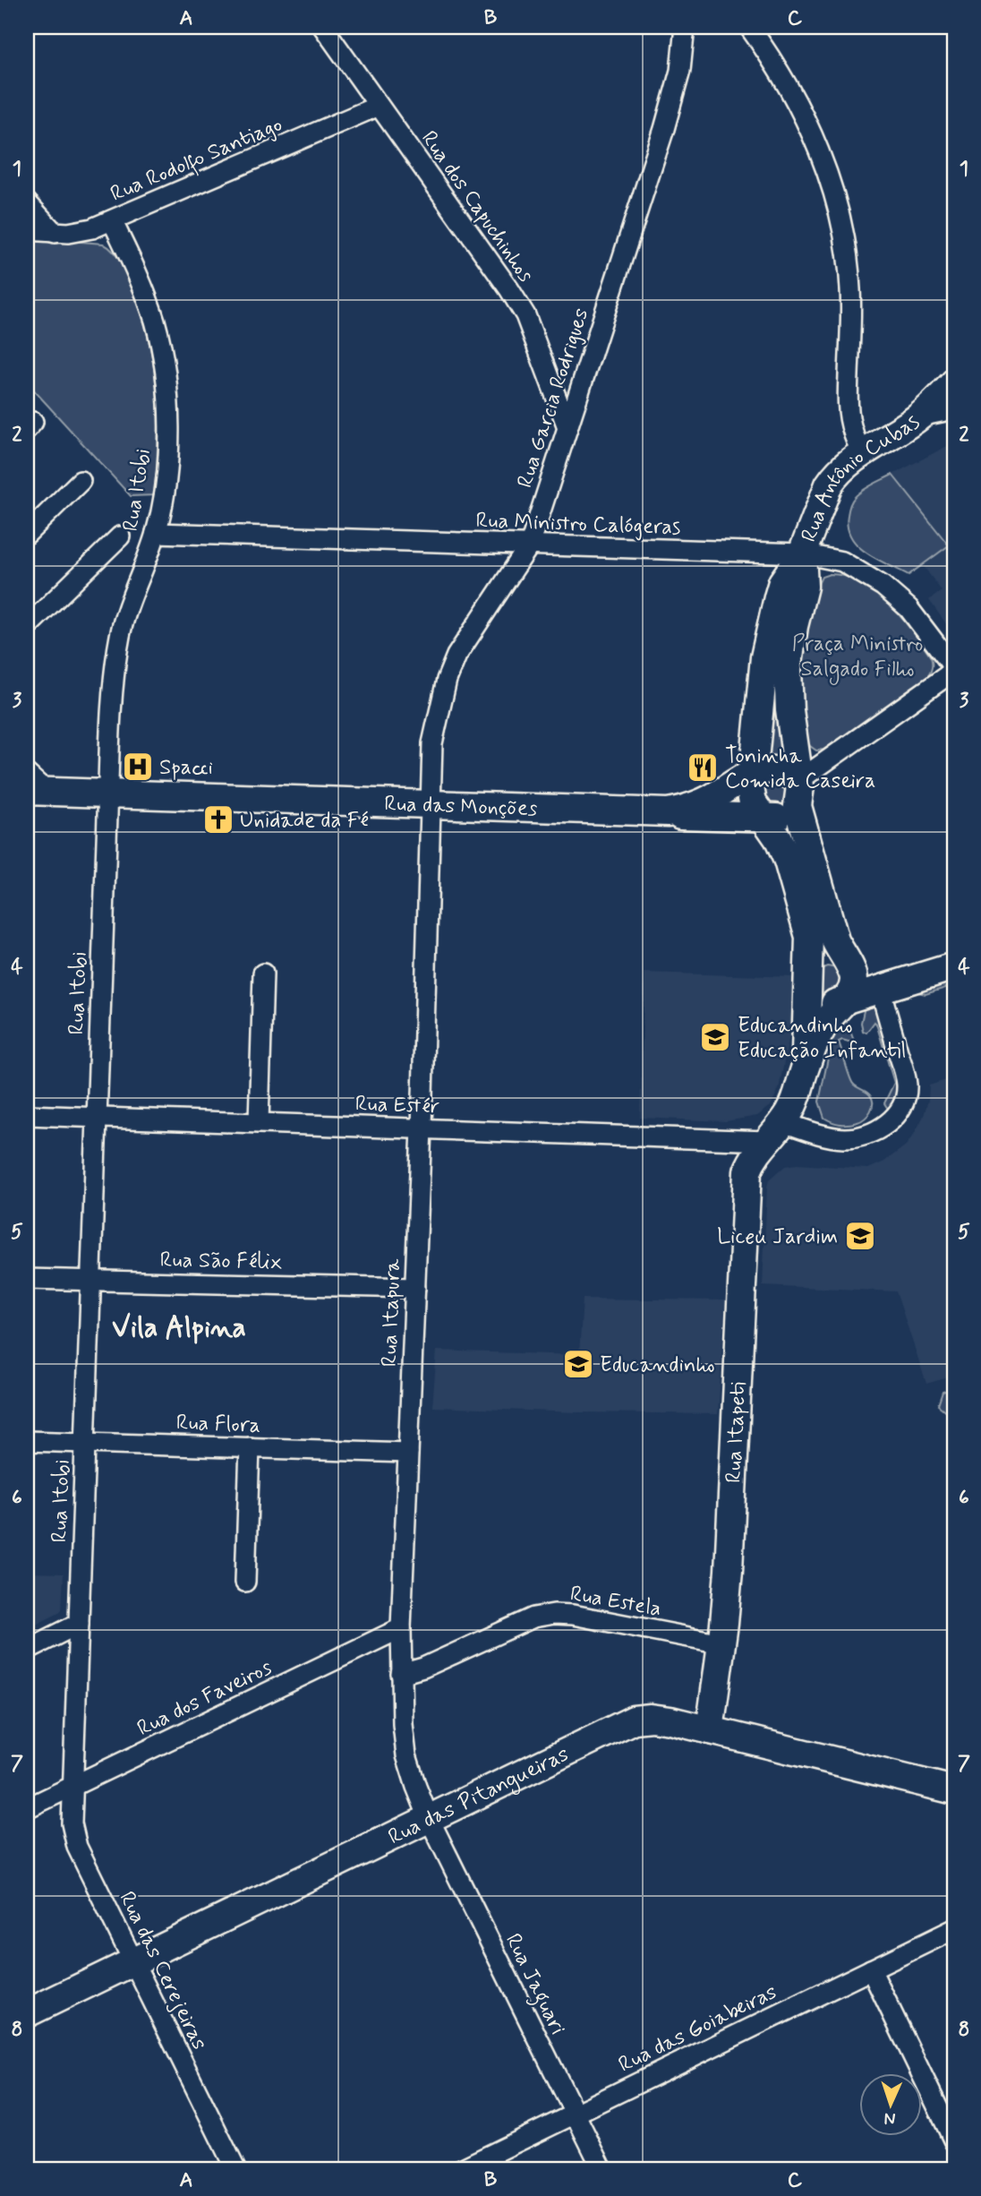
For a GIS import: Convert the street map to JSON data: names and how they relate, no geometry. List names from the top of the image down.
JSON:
{
  "streets": {
    "street": [
      "Rua Rodolfo Santiago",
      "Rua dos Capuchinhos",
      "Rua Garcia Rodrigues",
      "Rua Antônio Cubas",
      "Rua Itobi",
      "Rua Ministro Calógeras",
      "Rua das Monções",
      "Rua Estér",
      "Rua São Félix",
      "Rua Itapura",
      "Rua Flora",
      "Rua Itapeti",
      "Rua Estela",
      "Rua dos Faveiros",
      "Rua das Pitangueiras",
      "Rua das Cerejeiras",
      "Rua Jaguari",
      "Rua das Goiabeiras"
    ]
  },
  "crossings": [
    ["Rua Rodolfo Santiago", "Rua dos Capuchinhos"],
    ["Rua Rodolfo Santiago", "Rua Itobi"],
    ["Rua dos Capuchinhos", "Rua Garcia Rodrigues"],
    ["Rua Garcia Rodrigues", "Rua Ministro Calógeras"],
    ["Rua Garcia Rodrigues", "Rua das Monções"],
    ["Rua Garcia Rodrigues", "Rua Itapura"],
    ["Rua Antônio Cubas", "Rua Ministro Calógeras"],
    ["Rua Antônio Cubas", "Rua das Monções"],
    ["Rua Itobi", "Rua Ministro Calógeras"],
    ["Rua Itobi", "Rua das Monções"],
    ["Rua Itobi", "Rua Estér"],
    ["Rua Itobi", "Rua São Félix"],
    ["Rua Itobi", "Rua Flora"],
    ["Rua Itobi", "Rua dos Faveiros"],
    ["Rua Itobi", "Rua das Cerejeiras"],
    ["Rua Ministro Calógeras", "Rua das Monções"],
    ["Rua das Monções", "Rua Itapura"],
    ["Rua Estér", "Rua Itapura"],
    ["Rua Estér", "Rua Itapeti"],
    ["Rua São Félix", "Rua Itapura"],
    ["Rua Itapura", "Rua Flora"],
    ["Rua Itapura", "Rua Estela"],
    ["Rua Itapura", "Rua dos Faveiros"],
    ["Rua Itapura", "Rua das Pitangueiras"],
    ["Rua Itapura", "Rua Jaguari"],
    ["Rua Itapeti", "Rua Estela"],
    ["Rua Itapeti", "Rua das Pitangueiras"],
    ["Rua dos Faveiros", "Rua das Cerejeiras"],
    ["Rua das Pitangueiras", "Rua das Cerejeiras"],
    ["Rua das Pitangueiras", "Rua Jaguari"],
    ["Rua Jaguari", "Rua das Goiabeiras"]
  ],
  "districts": ["Vila Alpina"],
  "parks": ["Praça Ministro Salgado Filho"],
  "places": {
    "hospital": ["Spacci"],
    "restaurant": ["Toninha Comida Caseira"],
    "church": ["Unidade da Fé"],
    "school or university": ["Educandinho Educação Infantil", "Liceu Jardim", "Educandinho"]
  },
  "north": "bottom",
  "grid": {
    "columns": ["A", "B", "C"],
    "rows": [
      "1",
      "2",
      "3",
      "4",
      "5",
      "6",
      "7",
      "8"
    ]
  }
}
